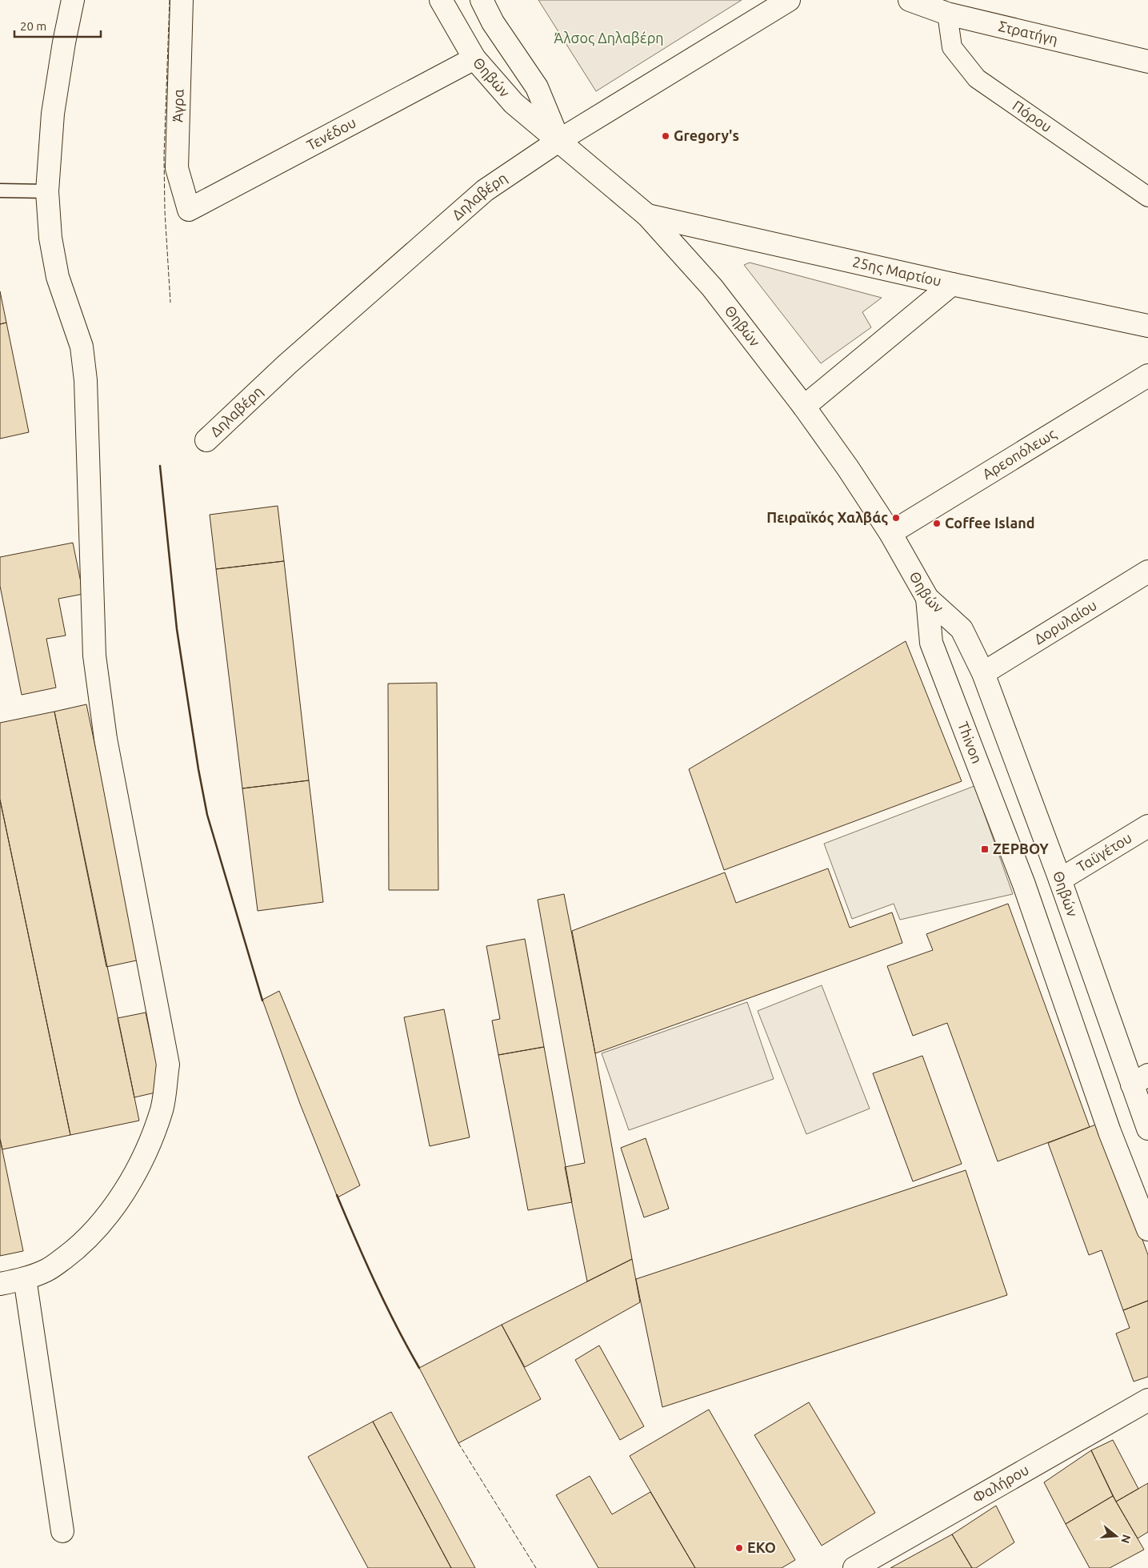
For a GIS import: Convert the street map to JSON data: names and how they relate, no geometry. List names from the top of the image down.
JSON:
{
  "streets": {
    "street": [
      "Στρατήγη",
      "Θηβών",
      "Άγρα",
      "Πόρου",
      "Τενέδου",
      "Δηλαβέρη",
      "25ης Μαρτίου",
      "Αρεοπόλεως",
      "Δορυλαίου",
      "Thivon",
      "Ταϋγέτου",
      "Φαλήρου"
    ]
  },
  "crossings": [
    ["Στρατήγη", "Πόρου"],
    ["Θηβών", "Τενέδου"],
    ["Θηβών", "Δηλαβέρη"],
    ["Θηβών", "25ης Μαρτίου"],
    ["Θηβών", "Αρεοπόλεως"],
    ["Θηβών", "Δορυλαίου"],
    ["Θηβών", "Thivon"],
    ["Θηβών", "Ταϋγέτου"],
    ["Άγρα", "Τενέδου"]
  ],
  "parks": ["Άλσος Δηλαβέρη"],
  "places": {
    "other": [
      "Gregory's",
      "Πειραϊκός Χαλβάς",
      "Coffee Island",
      "EKO"
    ],
    "transit": ["ΖΕΡΒΟΥ"]
  },
  "scale_bar": "20 m",
  "north": "right"
}
